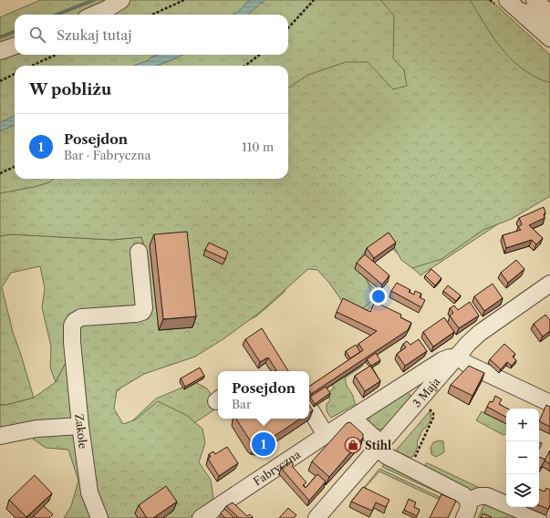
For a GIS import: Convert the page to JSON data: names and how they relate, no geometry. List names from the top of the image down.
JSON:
{
  "streets": {
    "street": ["3 Maja", "Zakole", "Fabryczna"]
  },
  "crossings": [
    ["3 Maja", "Fabryczna"]
  ],
  "places": {
    "shop": ["Stihl"]
  },
  "page": {
    "search": "Szukaj tutaj",
    "heading": "W pobliżu",
    "list": [
      {
        "mark": "1",
        "name": "Posejdon",
        "note": "Bar · Fabryczna",
        "value": "110 m"
      }
    ],
    "popup": ["Posejdon", "Bar"],
    "map_buttons": ["+", "−"],
    "pins": "1"
  }
}
